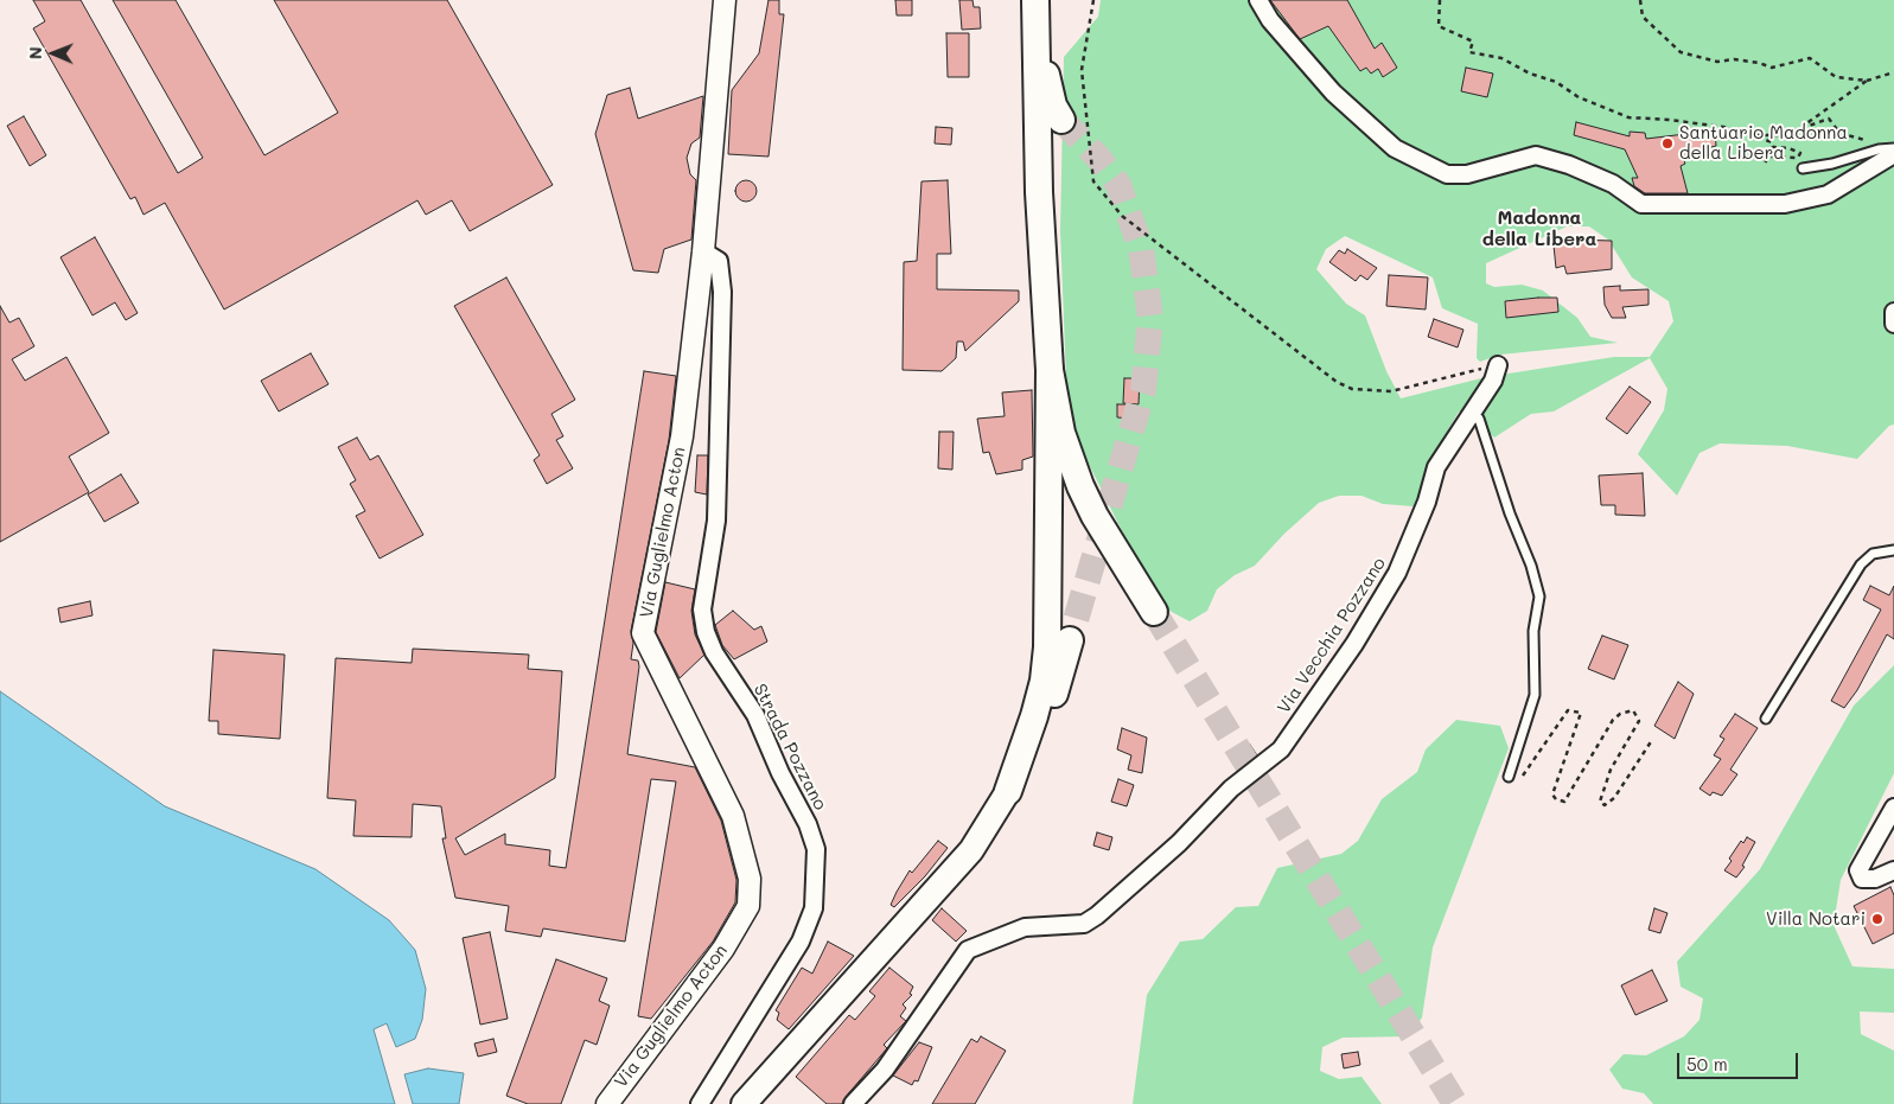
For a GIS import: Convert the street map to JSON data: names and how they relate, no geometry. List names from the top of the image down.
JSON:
{
  "streets": {
    "street": ["Via Guglielmo Acton", "Via Vecchia Pozzano", "Strada Pozzano"]
  },
  "crossings": [
    ["Via Guglielmo Acton", "Strada Pozzano"]
  ],
  "districts": ["Madonna della Libera"],
  "places": ["Santuario Madonna della Libera", "Villa Notari"],
  "scale_bar": "50 m",
  "north": "left"
}
